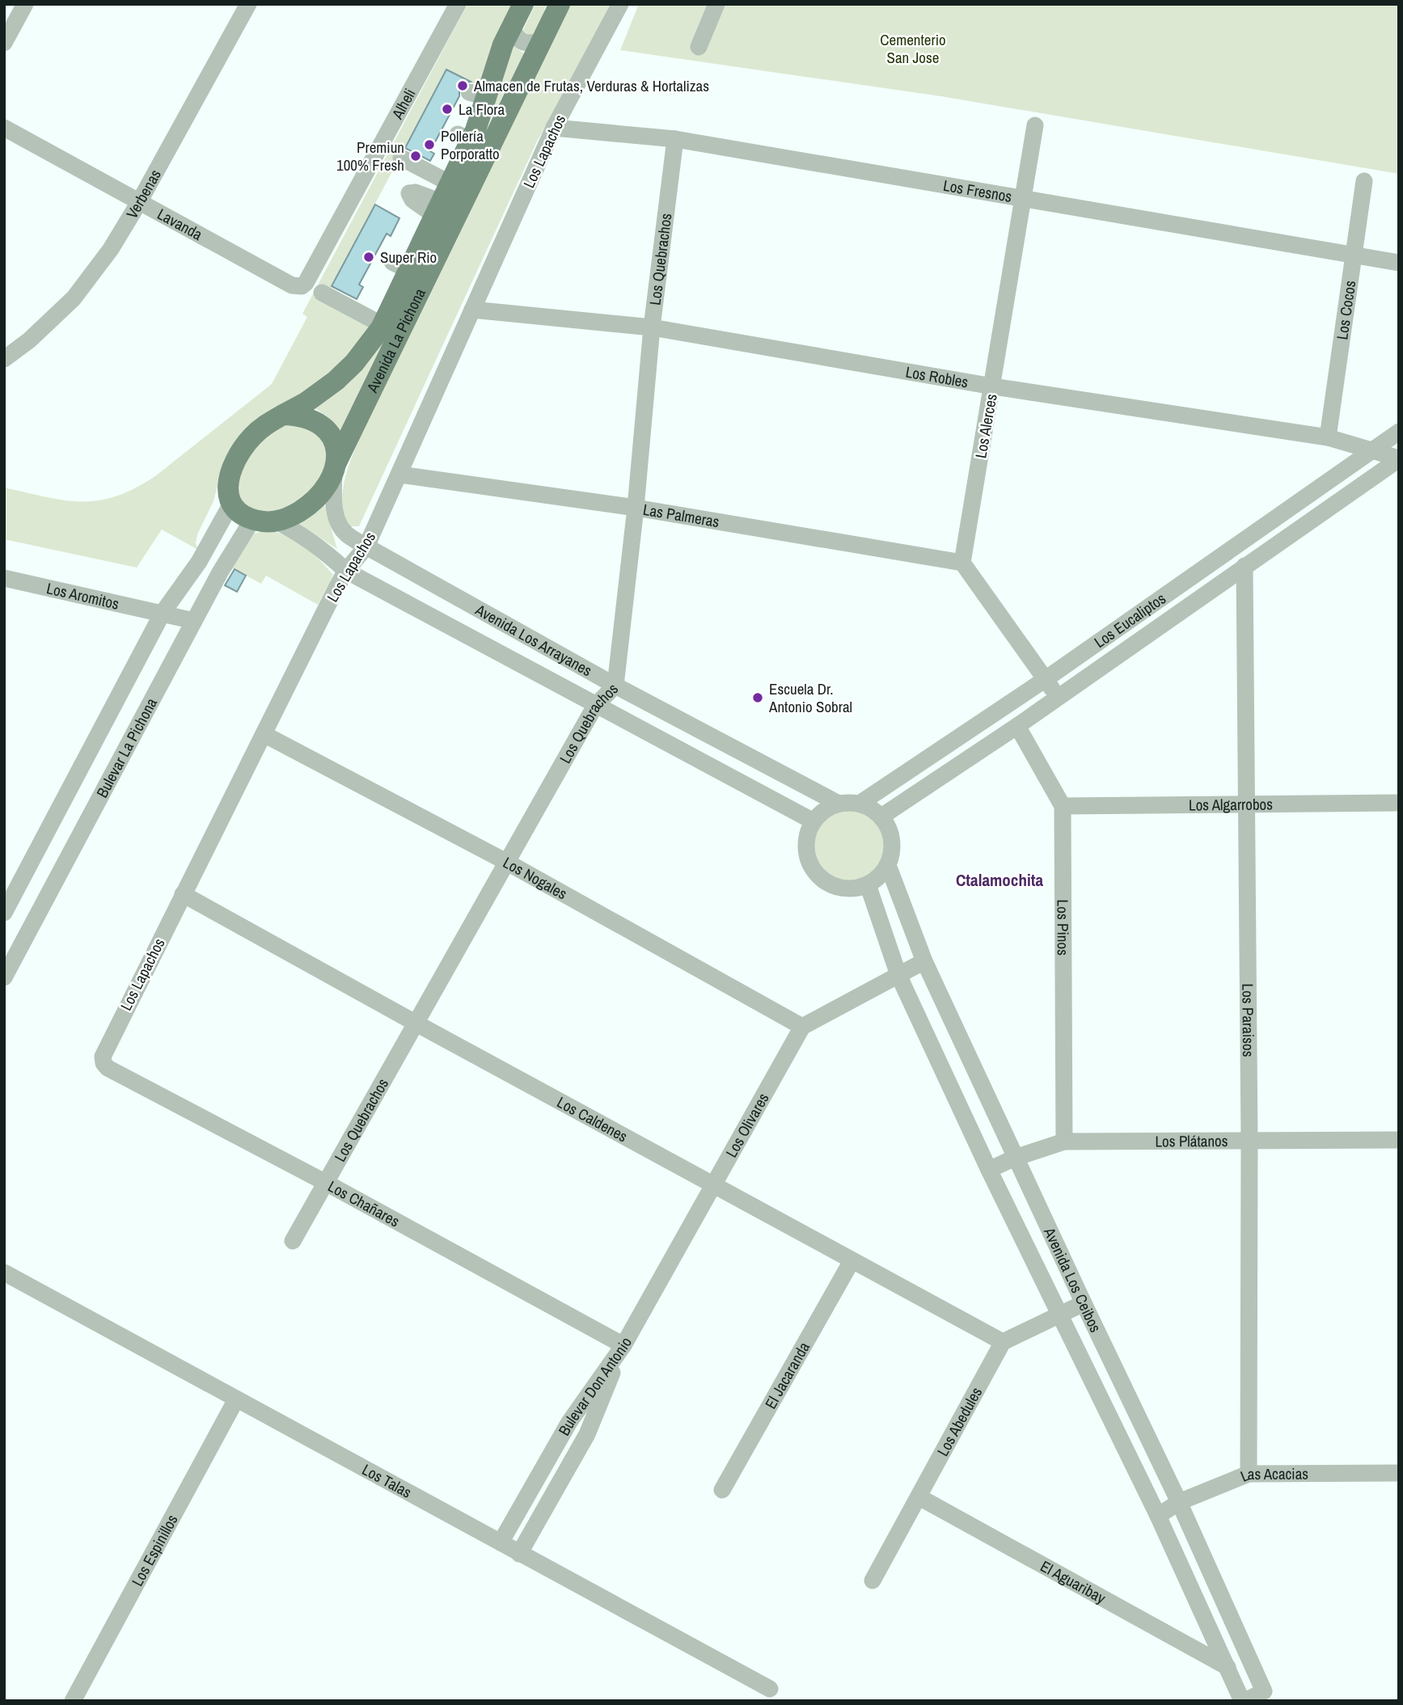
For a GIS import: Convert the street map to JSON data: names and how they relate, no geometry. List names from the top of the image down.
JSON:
{
  "streets": {
    "main road": ["Avenida La Pichona"],
    "street": [
      "Alheli",
      "Los Lapachos",
      "Los Fresnos",
      "Verbenas",
      "Lavanda",
      "Los Quebrachos",
      "Los Cocos",
      "Los Robles",
      "Los Alerces",
      "Las Palmeras",
      "Los Aromitos",
      "Los Eucaliptos",
      "Avenida Los Arrayanes",
      "Bulevar La Pichona",
      "Los Algarrobos",
      "Los Nogales",
      "Los Pinos",
      "Los Paraisos",
      "Los Caldenes",
      "Los Olivares",
      "Los Plátanos",
      "Los Chañares",
      "Avenida Los Ceibos",
      "El Jacaranda",
      "Bulevar Don Antonio",
      "Los Abedules",
      "Las Acacias",
      "Los Talas",
      "Los Espinillos",
      "El Aguaribay"
    ]
  },
  "crossings": [
    ["Alheli", "Lavanda"],
    ["Los Lapachos", "Los Fresnos"],
    ["Los Lapachos", "Los Robles"],
    ["Los Lapachos", "Las Palmeras"],
    ["Los Lapachos", "Avenida Los Arrayanes"],
    ["Los Lapachos", "Los Nogales"],
    ["Los Lapachos", "Los Caldenes"],
    ["Los Lapachos", "Los Chañares"],
    ["Los Fresnos", "Los Quebrachos"],
    ["Los Fresnos", "Los Cocos"],
    ["Los Fresnos", "Los Alerces"],
    ["Verbenas", "Lavanda"],
    ["Los Quebrachos", "Los Robles"],
    ["Los Quebrachos", "Las Palmeras"],
    ["Los Quebrachos", "Avenida Los Arrayanes"],
    ["Los Quebrachos", "Los Nogales"],
    ["Los Quebrachos", "Los Caldenes"],
    ["Los Quebrachos", "Los Chañares"],
    ["Los Cocos", "Los Robles"],
    ["Avenida La Pichona", "Avenida Los Arrayanes"],
    ["Avenida La Pichona", "Bulevar La Pichona"],
    ["Los Robles", "Los Alerces"],
    ["Los Robles", "Los Eucaliptos"],
    ["Los Alerces", "Las Palmeras"],
    ["Los Aromitos", "Bulevar La Pichona"],
    ["Los Eucaliptos", "Avenida Los Arrayanes"],
    ["Los Eucaliptos", "Los Pinos"],
    ["Los Eucaliptos", "Los Paraisos"],
    ["Los Eucaliptos", "Avenida Los Ceibos"],
    ["Avenida Los Arrayanes", "Bulevar La Pichona"],
    ["Avenida Los Arrayanes", "Avenida Los Ceibos"],
    ["Los Algarrobos", "Los Pinos"],
    ["Los Algarrobos", "Los Paraisos"],
    ["Los Nogales", "Los Olivares"],
    ["Los Pinos", "Los Plátanos"],
    ["Los Paraisos", "Los Plátanos"],
    ["Los Paraisos", "Las Acacias"],
    ["Los Caldenes", "Los Olivares"],
    ["Los Caldenes", "El Jacaranda"],
    ["Los Caldenes", "Los Abedules"],
    ["Los Olivares", "Los Chañares"],
    ["Los Olivares", "Bulevar Don Antonio"],
    ["Los Plátanos", "Avenida Los Ceibos"],
    ["Los Chañares", "Bulevar Don Antonio"],
    ["Avenida Los Ceibos", "Las Acacias"],
    ["Avenida Los Ceibos", "El Aguaribay"],
    ["Bulevar Don Antonio", "Los Talas"],
    ["Los Abedules", "El Aguaribay"],
    ["Los Talas", "Los Espinillos"]
  ],
  "districts": ["Ctalamochita"],
  "parks": ["Cementerio San Jose"],
  "places": [
    "Almacen de Frutas, Verduras & Hortalizas",
    "La Flora",
    "Pollería Porporatto",
    "Premiun 100% Fresh",
    "Super Rio",
    "Escuela Dr. Antonio Sobral"
  ]
}
